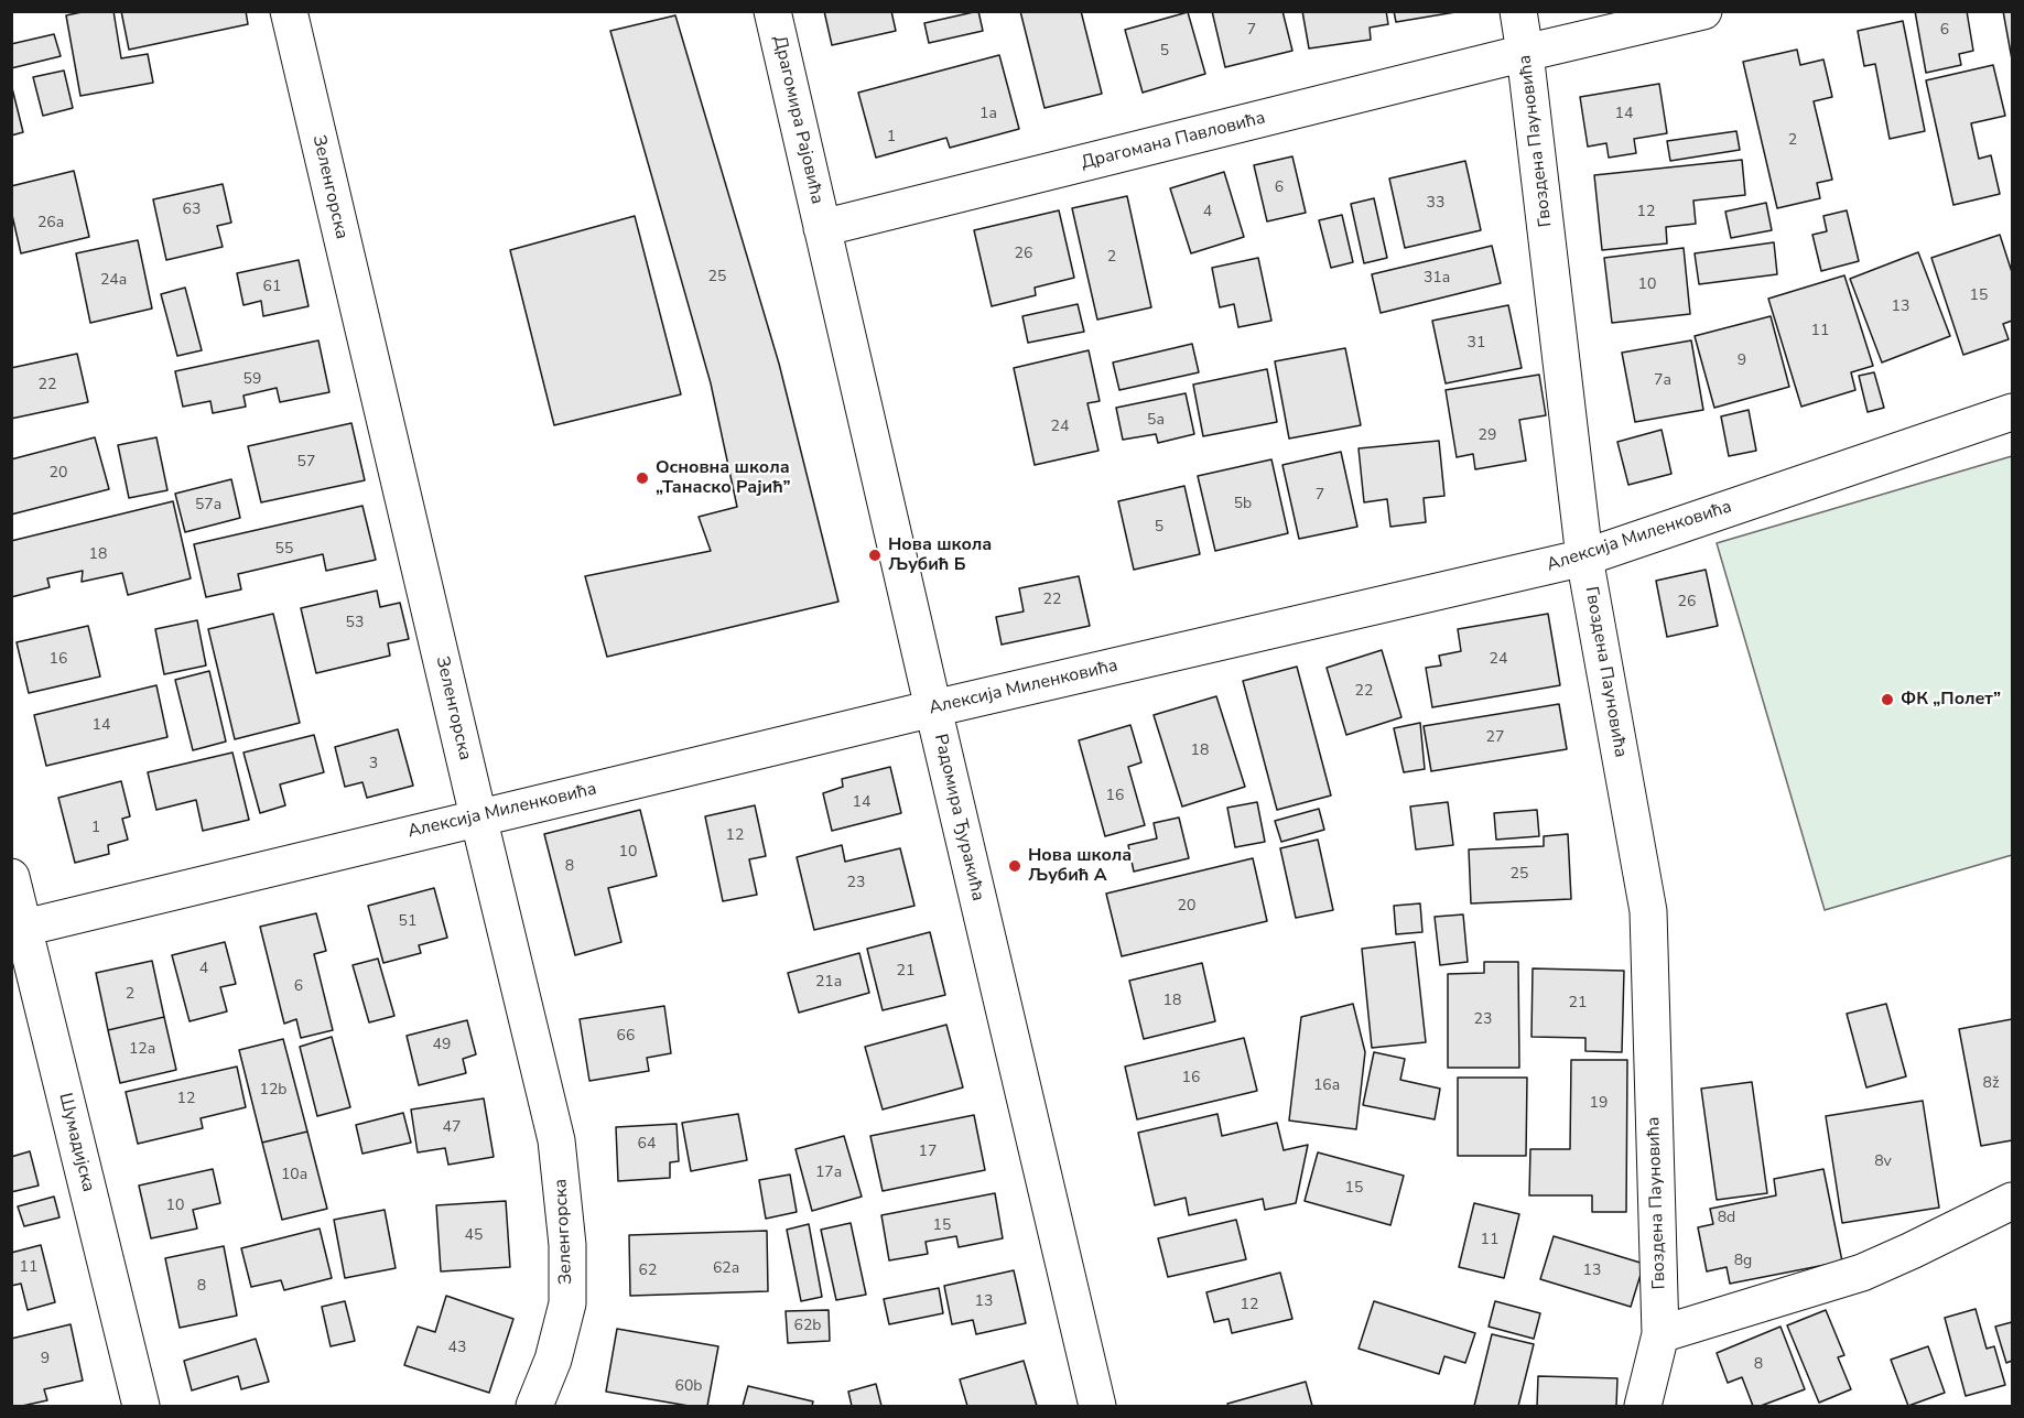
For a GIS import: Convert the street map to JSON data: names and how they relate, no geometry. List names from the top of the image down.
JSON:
{
  "streets": {
    "street": [
      "Драгомира Рајовића",
      "Драгомана Павловића",
      "Гвоздена Пауновића",
      "Зеленгорска",
      "Алексија Миленковића",
      "Радомира Ђуракића",
      "Шумадијска"
    ]
  },
  "crossings": [
    ["Драгомира Рајовића", "Драгомана Павловића"],
    ["Драгомира Рајовића", "Радомира Ђуракића"],
    ["Драгомана Павловића", "Гвоздена Пауновића"],
    ["Драгомана Павловића", "Радомира Ђуракића"],
    ["Гвоздена Пауновића", "Алексија Миленковића"],
    ["Зеленгорска", "Алексија Миленковића"],
    ["Алексија Миленковића", "Радомира Ђуракића"],
    ["Алексија Миленковића", "Шумадијска"]
  ],
  "places": [
    "Основна школа „Танаско Рајић”",
    "Нова школа Љубић Б",
    "ФК „Полет”",
    "Нова школа Љубић А"
  ],
  "house_numbers": [
    "7",
    "6",
    "5",
    "1a",
    "14",
    "1",
    "2",
    "6",
    "33",
    "63",
    "4",
    "12",
    "26a",
    "26",
    "2",
    "25",
    "31a",
    "24a",
    "10",
    "61",
    "15",
    "13",
    "11",
    "31",
    "9",
    "59",
    "7a",
    "22",
    "5a",
    "24",
    "29",
    "57",
    "20",
    "7",
    "5b",
    "57a",
    "5",
    "55",
    "18",
    "22",
    "26",
    "53",
    "16",
    "24",
    "22",
    "14",
    "27",
    "18",
    "3",
    "16",
    "14",
    "1",
    "12",
    "10",
    "8",
    "25",
    "23",
    "20",
    "51",
    "4",
    "21",
    "21a",
    "6",
    "2",
    "18",
    "21",
    "23",
    "66",
    "49",
    "12a",
    "16",
    "8ž",
    "16a",
    "12b",
    "12",
    "19",
    "47",
    "64",
    "17",
    "8v",
    "17a",
    "10a",
    "15",
    "10",
    "8d",
    "15",
    "45",
    "11",
    "8g",
    "11",
    "62a",
    "62",
    "13",
    "8",
    "13",
    "12",
    "62b",
    "43",
    "9",
    "8",
    "60b"
  ]
}
